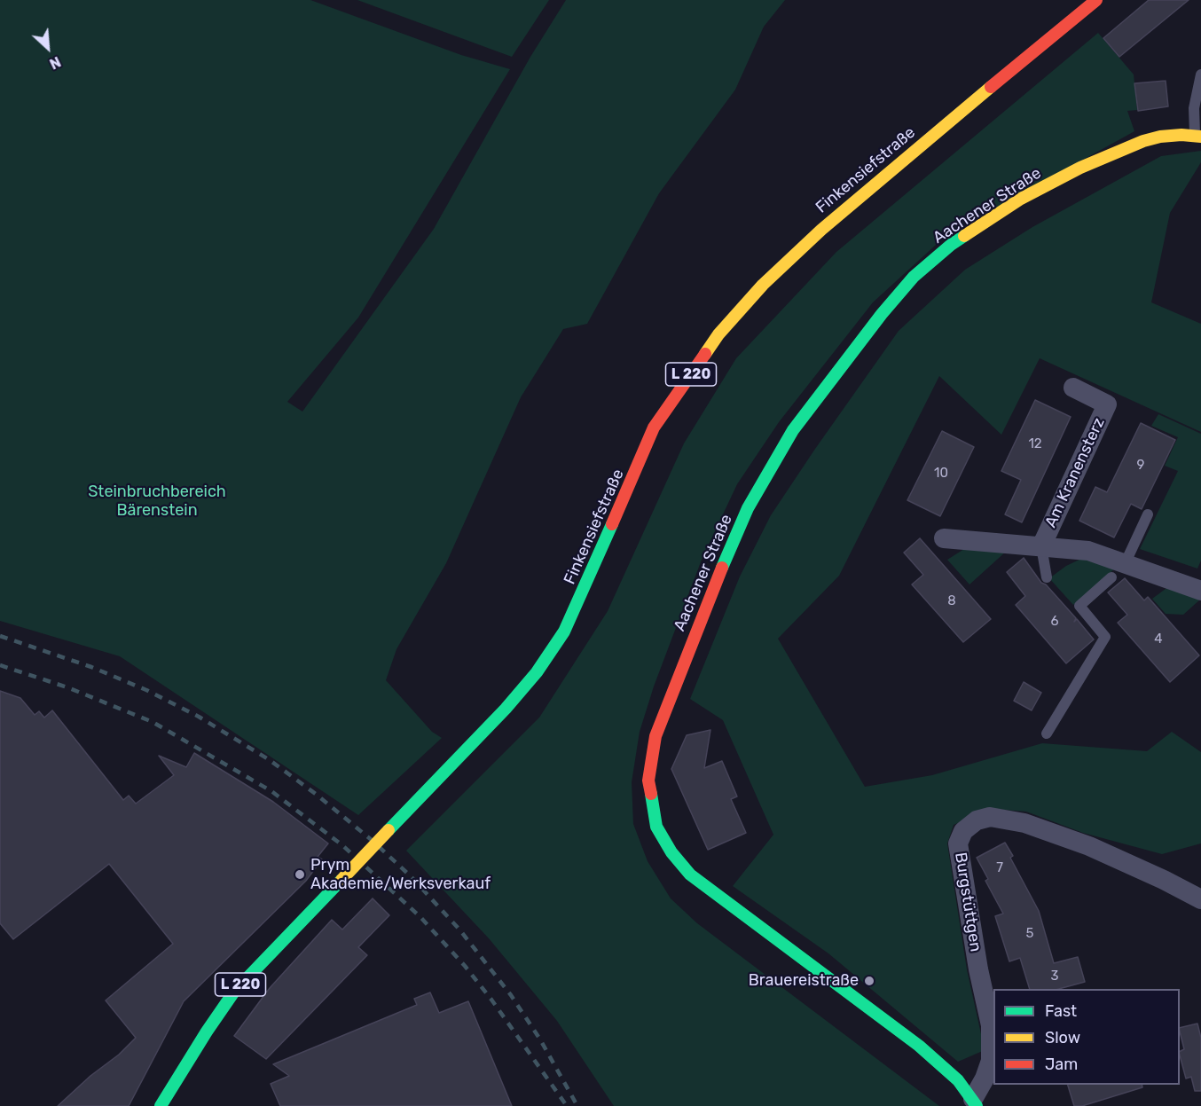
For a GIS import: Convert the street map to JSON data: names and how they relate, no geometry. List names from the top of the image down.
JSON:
{
  "streets": {
    "main road": ["Finkensiefstraße", "Aachener Straße", "L 220"],
    "street": ["Am Kranensterz", "Burgstüttgen"]
  },
  "crossings": [
    ["Aachener Straße", "Burgstüttgen"]
  ],
  "parks": ["Steinbruchbereich Bärenstein"],
  "places": ["Prym Akademie/Werksverkauf", "Brauereistraße"],
  "house_numbers": [
    "12",
    "9",
    "10",
    "8",
    "6",
    "4",
    "7",
    "5",
    "3"
  ],
  "legend": ["Fast", "Slow", "Jam"],
  "north": "bottom right"
}
